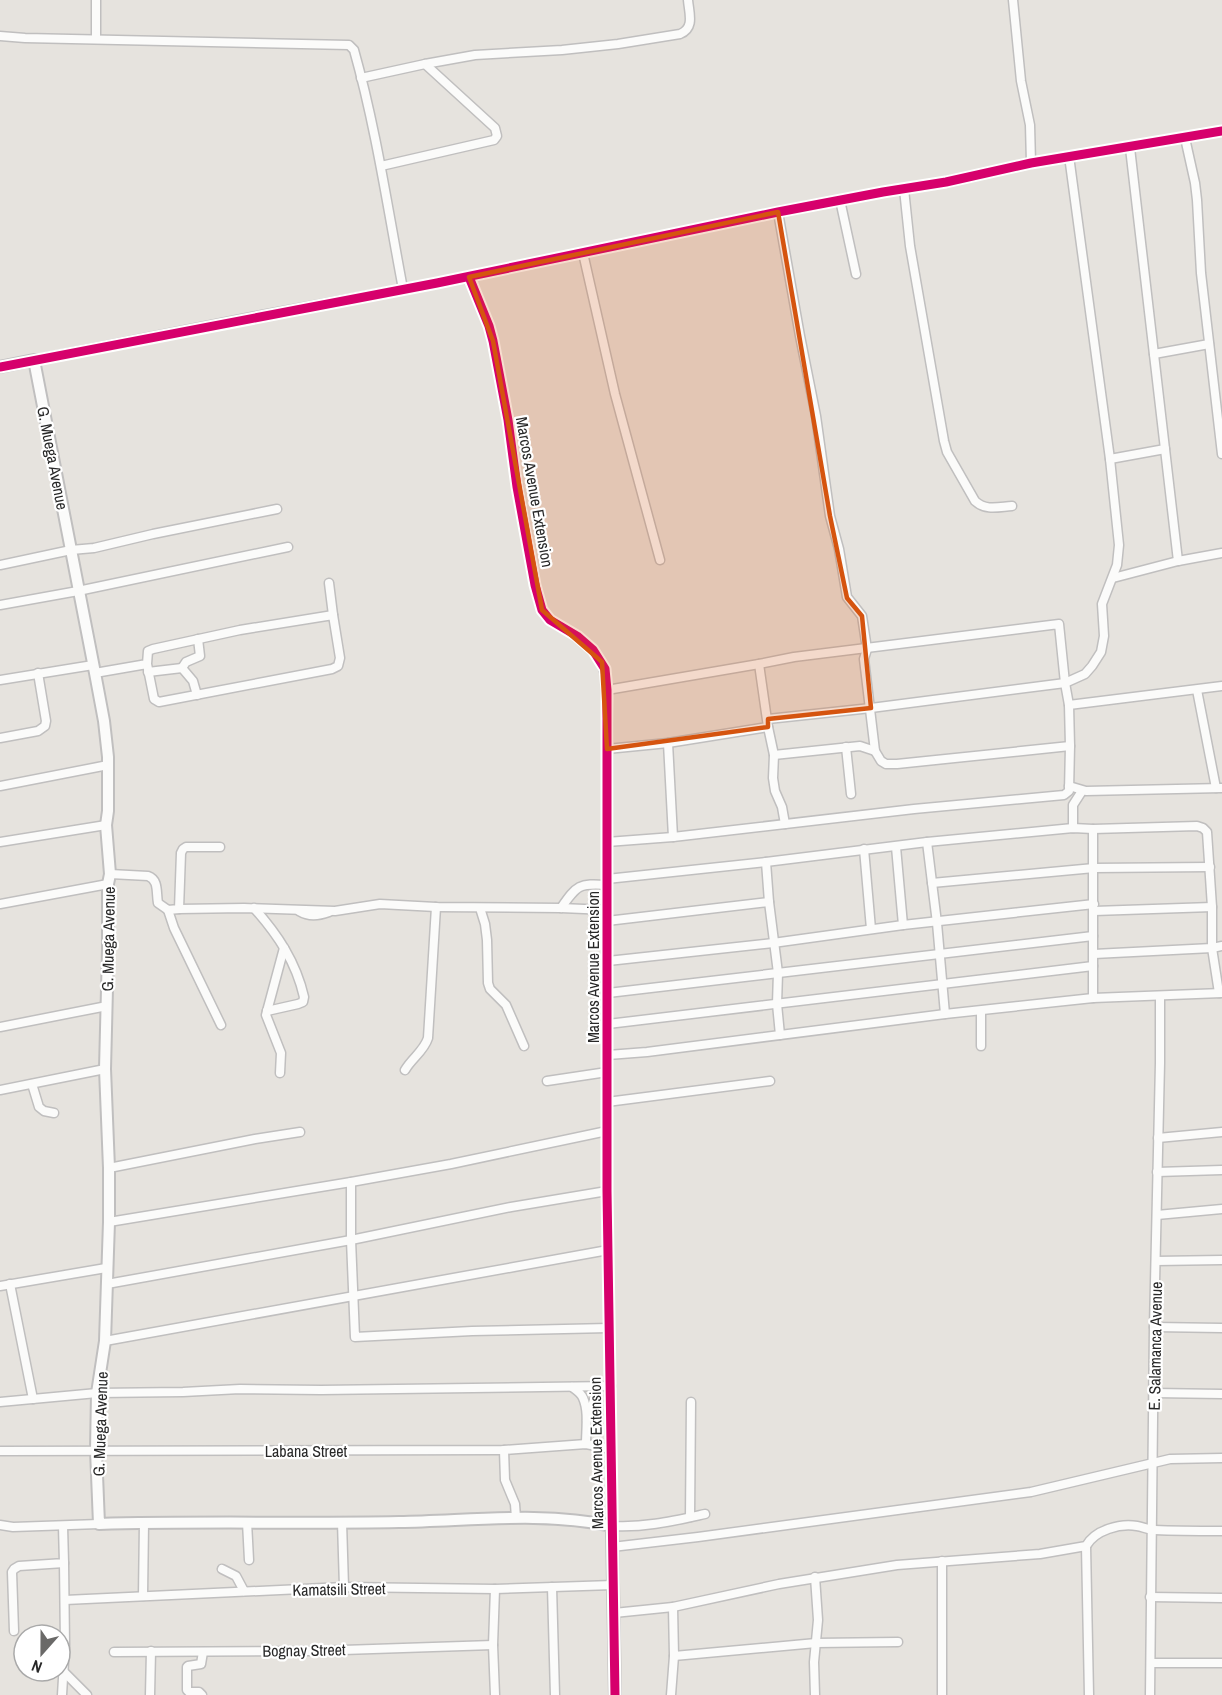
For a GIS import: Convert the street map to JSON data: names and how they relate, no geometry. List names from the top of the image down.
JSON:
{
  "streets": {
    "street": [
      "G. Muega Avenue",
      "Marcos Avenue Extension",
      "E. Salamanca Avenue",
      "Labana Street",
      "Kamatsili Street",
      "Bognay Street"
    ]
  },
  "crossings": [
    ["G. Muega Avenue", "Labana Street"],
    ["Marcos Avenue Extension", "Labana Street"],
    ["Marcos Avenue Extension", "Kamatsili Street"]
  ],
  "north": "bottom"
}
